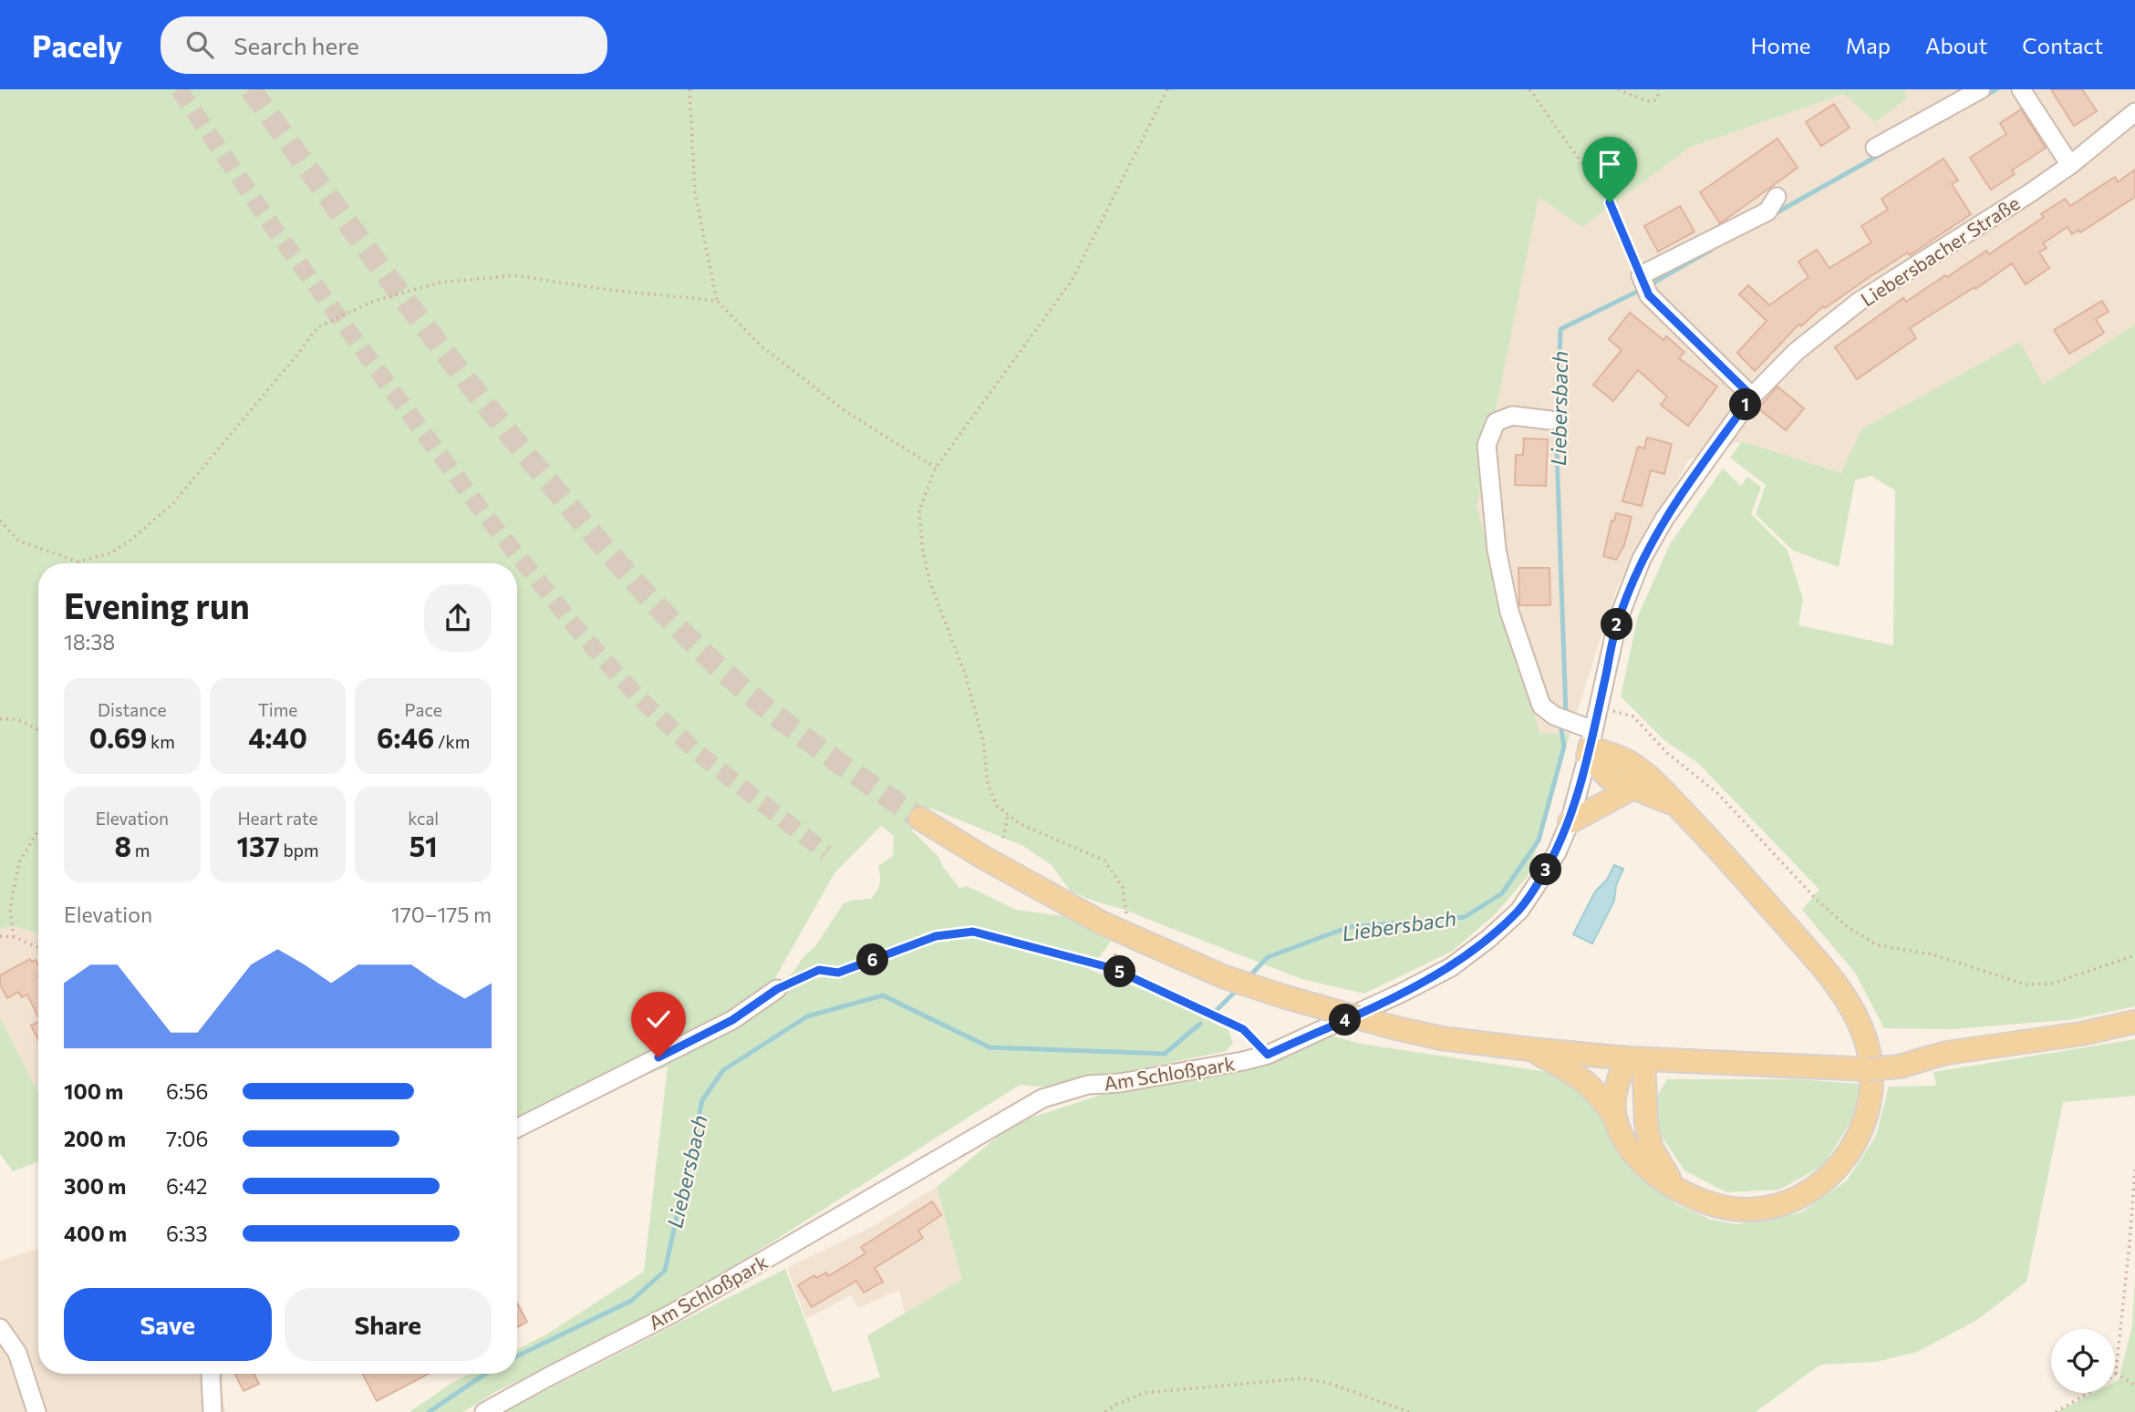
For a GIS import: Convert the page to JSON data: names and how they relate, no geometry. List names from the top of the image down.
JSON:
{
  "streets": {
    "street": ["Liebersbacher Straße", "Am Schloßpark"]
  },
  "crossings": [
    ["Liebersbacher Straße", "Am Schloßpark"]
  ],
  "water": ["Liebersbach"],
  "page": {
    "header": "Pacely",
    "search": "Search here",
    "nav": [
      "Home",
      "Map",
      "About",
      "Contact"
    ],
    "pins": [
      "1",
      "2",
      "3",
      "6",
      "5",
      "4"
    ],
    "heading": ["Evening run", "18:38"],
    "stats": [
      ["Distance", "0.69 km"],
      ["Time", "4:40"],
      ["Pace", "6:46 /km"],
      ["Elevation", "8 m"],
      ["Heart rate", "137 bpm"],
      ["kcal", "51"]
    ],
    "chart": ["Elevation", "170–175 m"],
    "list": [
      {
        "name": "100 m",
        "note": "6:56"
      },
      {
        "name": "200 m",
        "note": "7:06"
      },
      {
        "name": "300 m",
        "note": "6:42"
      },
      {
        "name": "400 m",
        "note": "6:33"
      }
    ],
    "buttons": ["Save", "Share"]
  }
}
